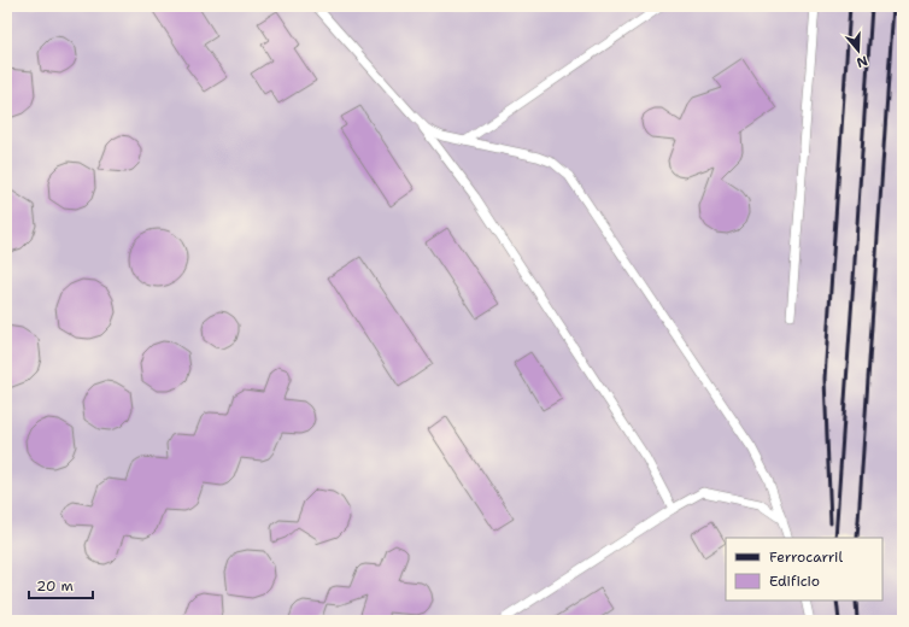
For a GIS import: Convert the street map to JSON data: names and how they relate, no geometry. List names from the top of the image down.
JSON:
{
  "legend": ["Ferrocarril", "Edificio"],
  "scale_bar": "20 m",
  "north": "bottom"
}
